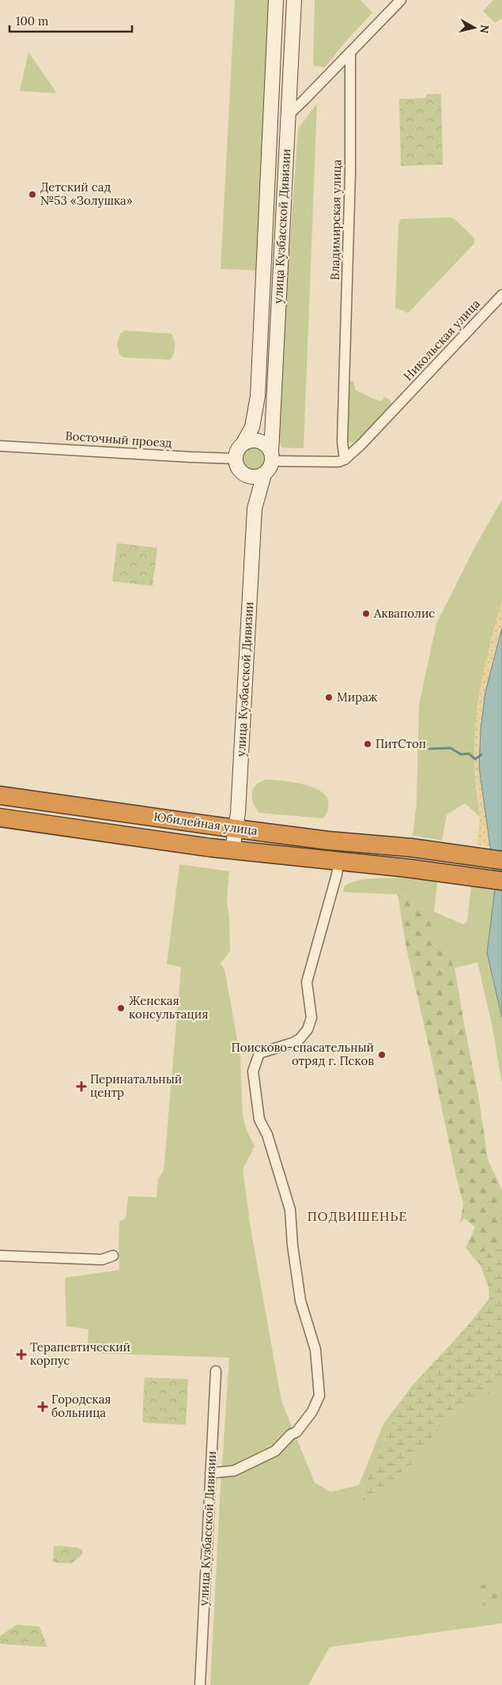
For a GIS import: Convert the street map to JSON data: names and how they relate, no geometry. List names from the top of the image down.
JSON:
{
  "streets": {
    "highway": ["Юбилейная улица"],
    "street": [
      "Владимирская улица",
      "улица Кузбасской Дивизии",
      "Никольская улица",
      "Восточный проезд"
    ]
  },
  "crossings": [
    ["Владимирская улица", "Никольская улица"],
    ["улица Кузбасской Дивизии", "Восточный проезд"],
    ["улица Кузбасской Дивизии", "Юбилейная улица"]
  ],
  "districts": ["ПОДВИШЕНЬЕ"],
  "places": {
    "other": [
      "Детский сад №53 «Золушка»",
      "Акваполис",
      "Мираж",
      "ПитСтоп",
      "Женская консультация",
      "Поисково-спасательный отряд г. Псков"
    ],
    "health": ["Перинатальный центр", "Терапевтический корпус", "Городская больница"]
  },
  "scale_bar": "100 m",
  "north": "right"
}
